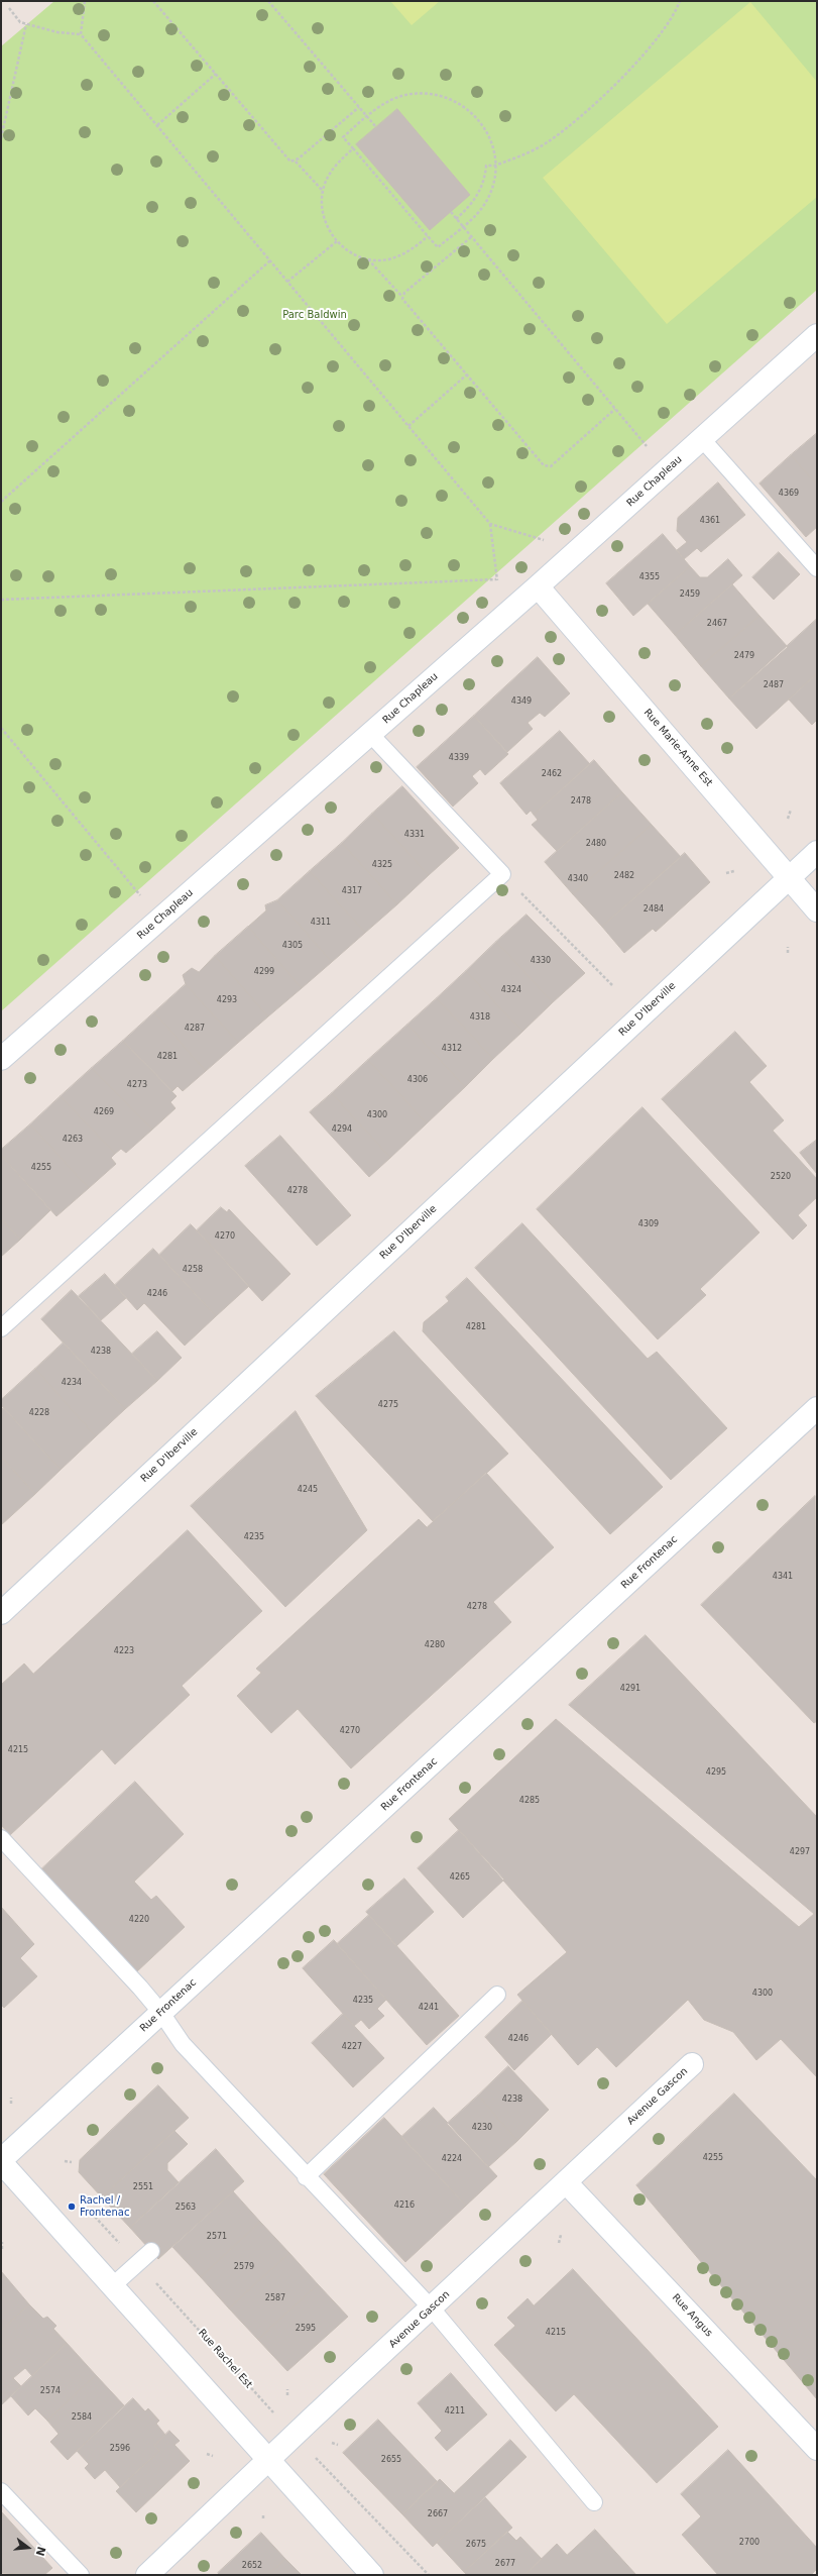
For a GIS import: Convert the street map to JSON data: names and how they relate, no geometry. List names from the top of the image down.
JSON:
{
  "streets": {
    "main road": [
      "Rue Chapleau",
      "Rue Marie-Anne Est",
      "Rue D'Iberville",
      "Rue Frontenac",
      "Avenue Gascon",
      "Rue Angus"
    ],
    "path": ["Rue Rachel Est"]
  },
  "crossings": [
    ["Rue Chapleau", "Rue Marie-Anne Est"],
    ["Rue Marie-Anne Est", "Rue D'Iberville"],
    ["Avenue Gascon", "Rue Angus"],
    ["Avenue Gascon", "Rue Rachel Est"]
  ],
  "parks": ["Parc Baldwin"],
  "places": ["Rachel / Frontenac"],
  "house_numbers": [
    "4369",
    "4361",
    "4355",
    "2459",
    "2467",
    "2479",
    "2487",
    "4349",
    "4339",
    "2462",
    "2478",
    "4331",
    "2480",
    "4325",
    "2482",
    "4340",
    "4317",
    "2484",
    "4311",
    "4305",
    "4330",
    "4299",
    "4324",
    "4293",
    "4318",
    "4287",
    "4312",
    "4281",
    "4306",
    "4273",
    "4269",
    "4300",
    "4294",
    "4263",
    "4255",
    "2520",
    "4278",
    "4309",
    "4270",
    "4258",
    "4246",
    "4281",
    "4238",
    "4234",
    "4275",
    "4228",
    "4245",
    "4235",
    "4341",
    "4278",
    "4280",
    "4223",
    "4291",
    "4270",
    "4215",
    "4295",
    "4285",
    "4297",
    "4265",
    "4220",
    "4300",
    "4235",
    "4241",
    "4246",
    "4227",
    "4238",
    "4230",
    "4255",
    "4224",
    "2551",
    "4216",
    "2563",
    "2571",
    "2579",
    "2587",
    "2595",
    "4215",
    "2574",
    "4211",
    "2584",
    "2596",
    "2655",
    "2667",
    "2700",
    "2675",
    "2677",
    "2652"
  ],
  "north": "right"
}
